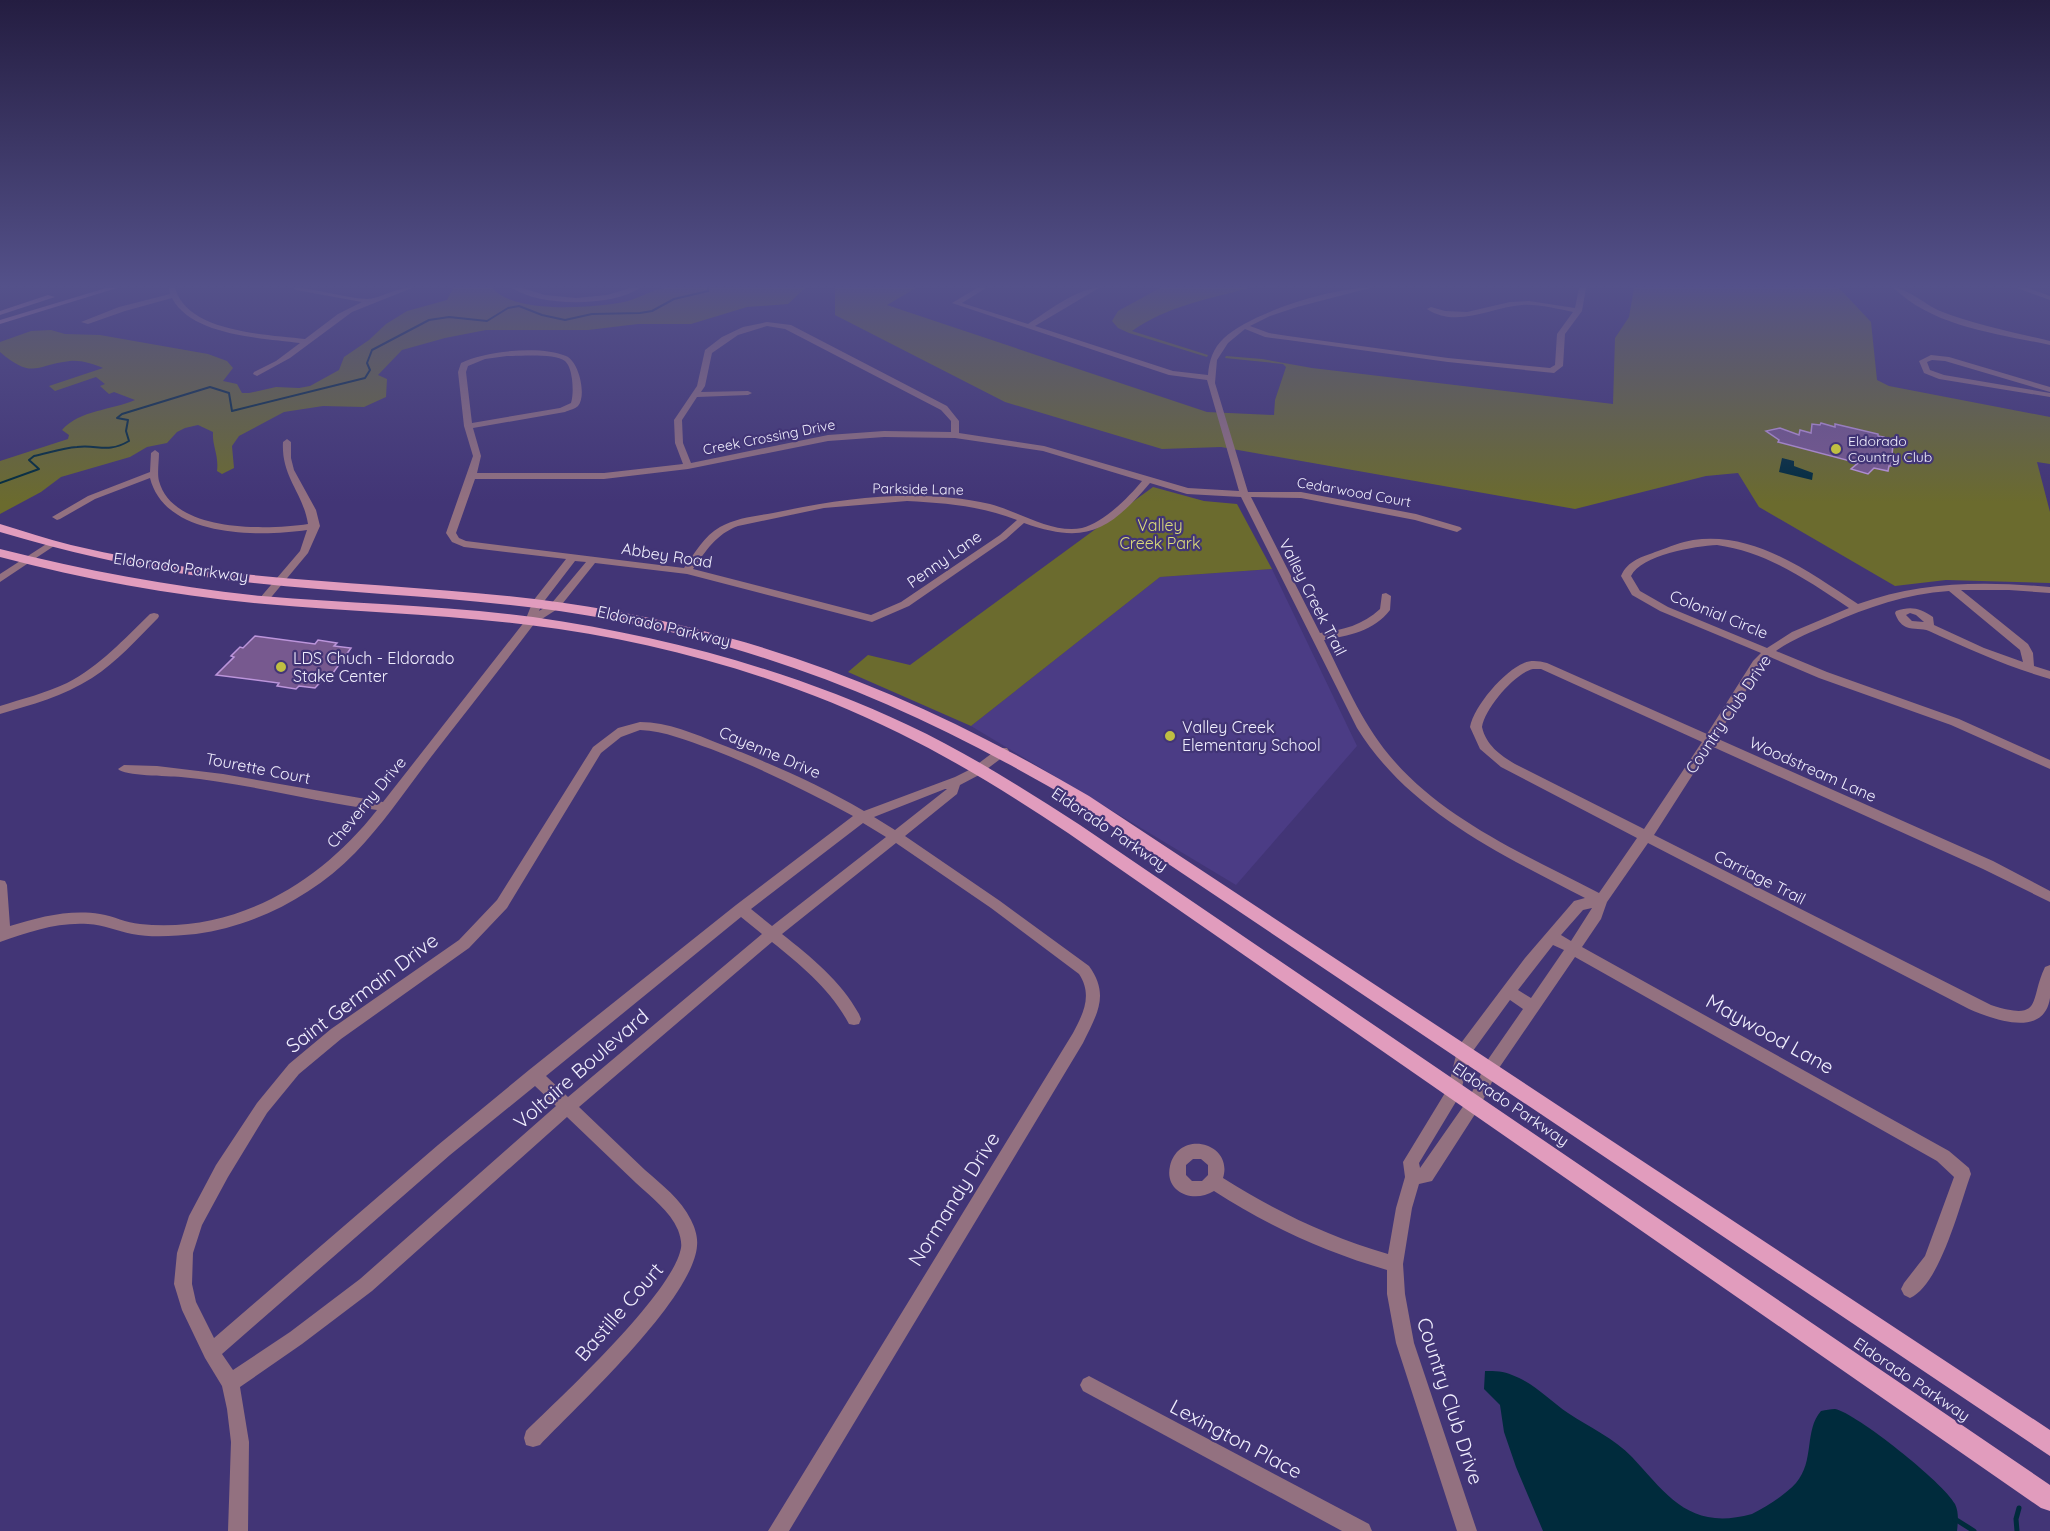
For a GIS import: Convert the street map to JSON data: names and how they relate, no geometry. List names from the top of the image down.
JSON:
{
  "streets": {
    "main road": ["Eldorado Parkway"],
    "street": [
      "Creek Crossing Drive",
      "Parkside Lane",
      "Cedarwood Court",
      "Abbey Road",
      "Penny Lane",
      "Valley Creek Trail",
      "Colonial Circle",
      "Country Club Drive",
      "Cayenne Drive",
      "Tourette Court",
      "Woodstream Lane",
      "Cheverny Drive",
      "Carriage Trail",
      "Saint Germain Drive",
      "Maywood Lane",
      "Voltaire Boulevard",
      "Normandy Drive",
      "Bastille Court",
      "Lexington Place"
    ]
  },
  "crossings": [
    ["Creek Crossing Drive", "Parkside Lane"],
    ["Creek Crossing Drive", "Cedarwood Court"],
    ["Creek Crossing Drive", "Abbey Road"],
    ["Creek Crossing Drive", "Valley Creek Trail"],
    ["Parkside Lane", "Abbey Road"],
    ["Parkside Lane", "Penny Lane"],
    ["Cedarwood Court", "Valley Creek Trail"],
    ["Abbey Road", "Penny Lane"],
    ["Abbey Road", "Cheverny Drive"],
    ["Eldorado Parkway", "Country Club Drive"],
    ["Eldorado Parkway", "Cheverny Drive"],
    ["Eldorado Parkway", "Voltaire Boulevard"],
    ["Valley Creek Trail", "Country Club Drive"],
    ["Colonial Circle", "Country Club Drive"],
    ["Country Club Drive", "Woodstream Lane"],
    ["Country Club Drive", "Carriage Trail"],
    ["Country Club Drive", "Maywood Lane"],
    ["Cayenne Drive", "Saint Germain Drive"],
    ["Cayenne Drive", "Voltaire Boulevard"],
    ["Cayenne Drive", "Normandy Drive"],
    ["Tourette Court", "Cheverny Drive"],
    ["Woodstream Lane", "Carriage Trail"],
    ["Saint Germain Drive", "Voltaire Boulevard"],
    ["Voltaire Boulevard", "Bastille Court"]
  ],
  "parks": ["Valley Creek Park"],
  "places": ["Eldorado Country Club", "LDS Chuch - Eldorado Stake Center", "Valley Creek Elementary School"]
}
